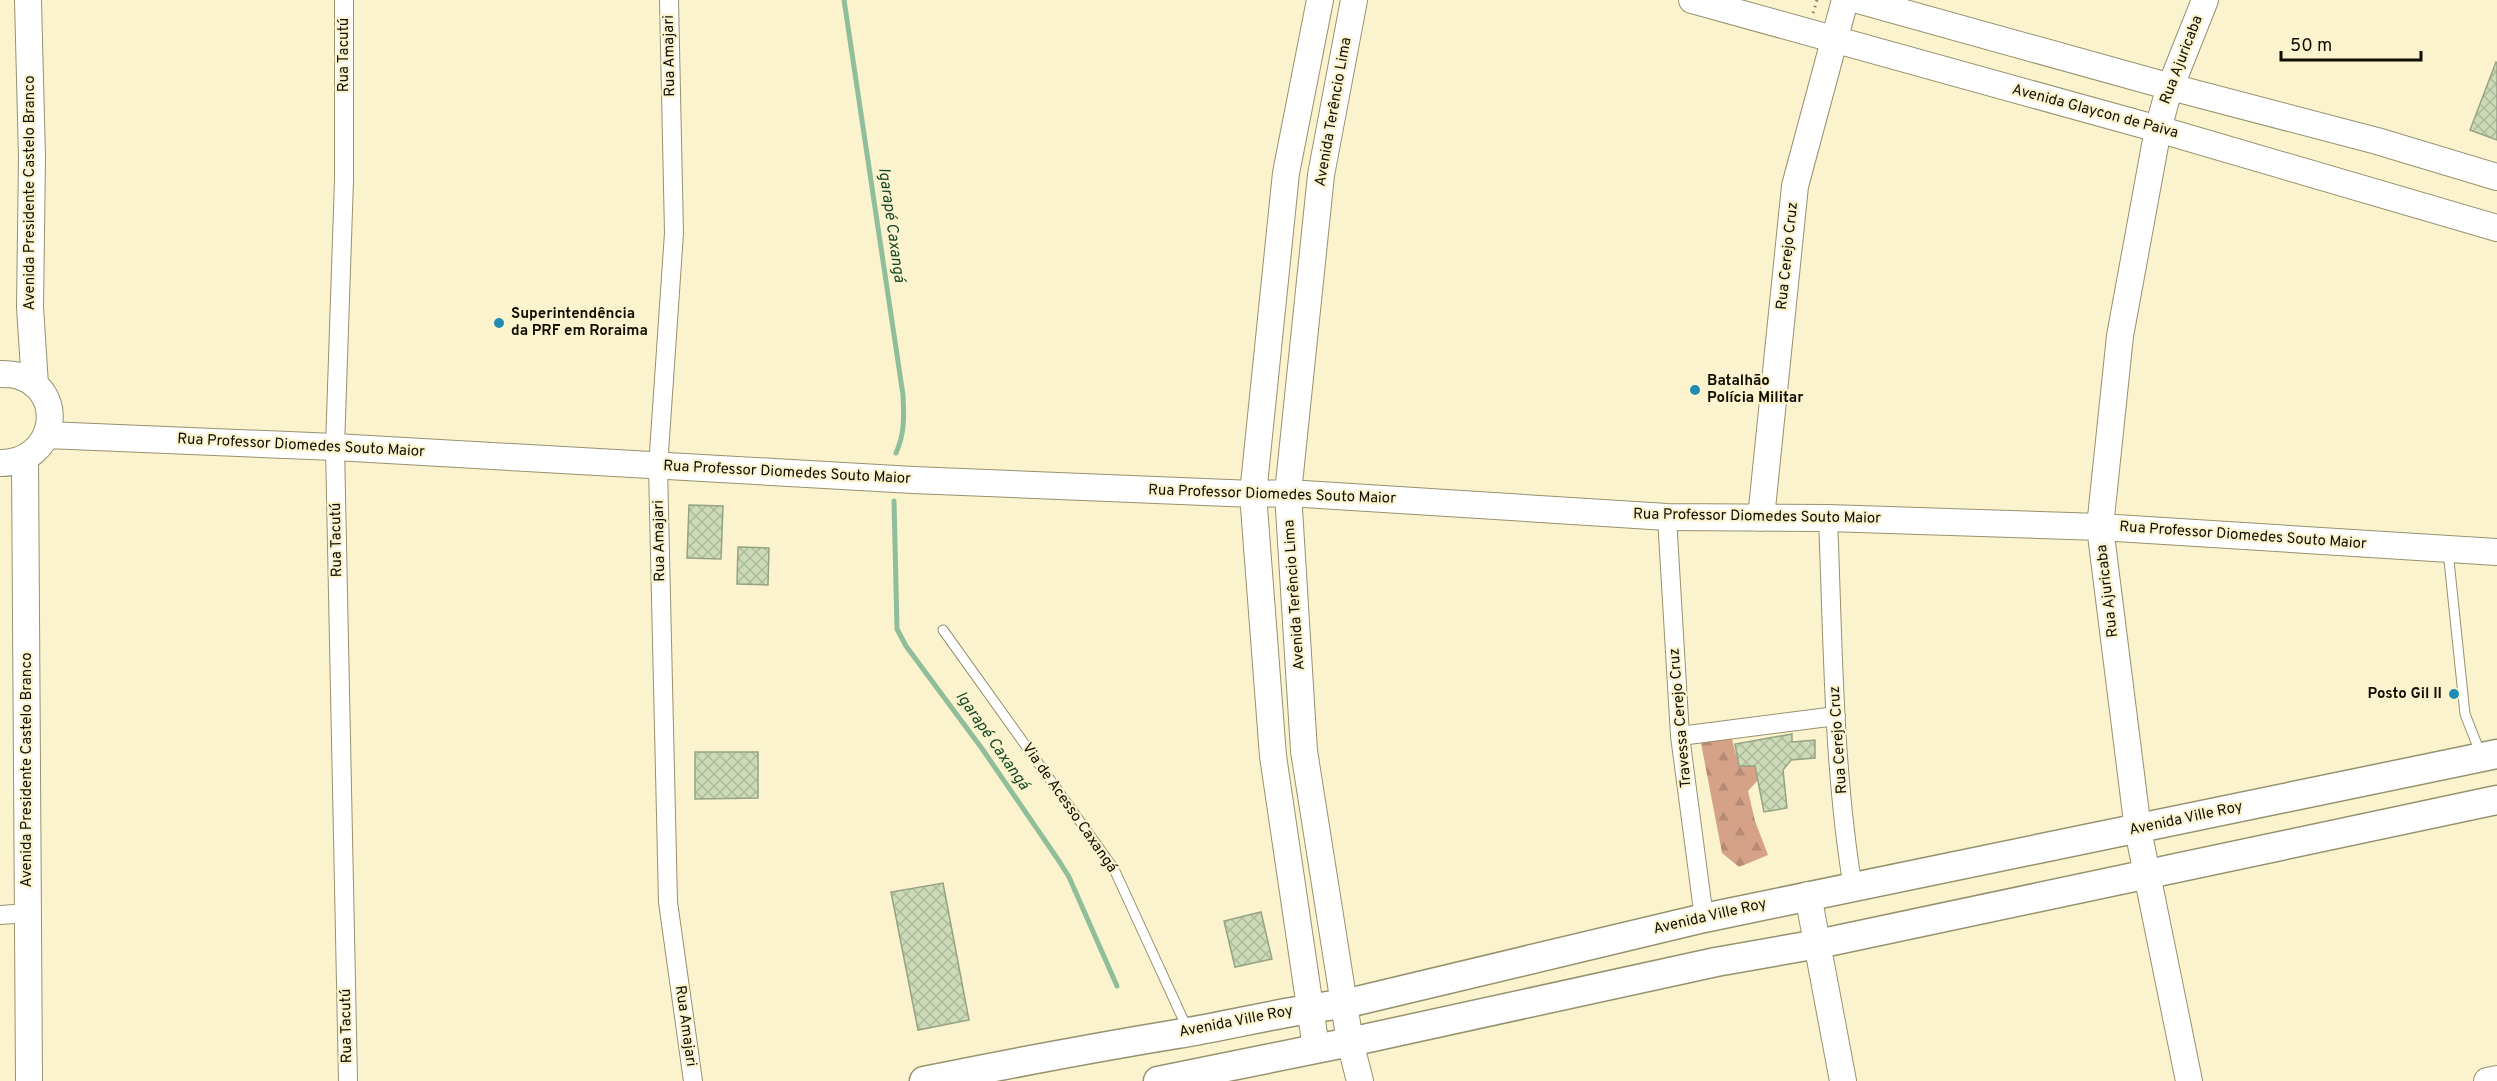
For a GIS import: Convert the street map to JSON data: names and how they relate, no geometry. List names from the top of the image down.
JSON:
{
  "streets": {
    "main road": [
      "Rua Ajuricaba",
      "Avenida Terêncio Lima",
      "Avenida Glaycon de Paiva",
      "Avenida Presidente Castelo Branco",
      "Rua Cerejo Cruz",
      "Rua Professor Diomedes Souto Maior",
      "Avenida Ville Roy"
    ],
    "street": ["Rua Tacutú", "Rua Amajari", "Travessa Cerejo Cruz"],
    "lane": ["Via de Acesso Caxangá"]
  },
  "crossings": [
    ["Rua Tacutú", "Rua Professor Diomedes Souto Maior"],
    ["Rua Amajari", "Rua Professor Diomedes Souto Maior"],
    ["Rua Ajuricaba", "Avenida Glaycon de Paiva"],
    ["Rua Ajuricaba", "Rua Professor Diomedes Souto Maior"],
    ["Rua Ajuricaba", "Avenida Ville Roy"],
    ["Avenida Terêncio Lima", "Rua Professor Diomedes Souto Maior"],
    ["Avenida Terêncio Lima", "Avenida Ville Roy"],
    ["Avenida Glaycon de Paiva", "Rua Cerejo Cruz"],
    ["Rua Cerejo Cruz", "Rua Professor Diomedes Souto Maior"],
    ["Rua Cerejo Cruz", "Avenida Ville Roy"],
    ["Rua Professor Diomedes Souto Maior", "Travessa Cerejo Cruz"],
    ["Travessa Cerejo Cruz", "Avenida Ville Roy"],
    ["Via de Acesso Caxangá", "Avenida Ville Roy"]
  ],
  "water": ["Igarapé Caxangá"],
  "places": ["Superintendência da PRF em Roraima", "Batalhão Polícia Militar", "Posto Gil II"],
  "scale_bar": "50 m"
}
